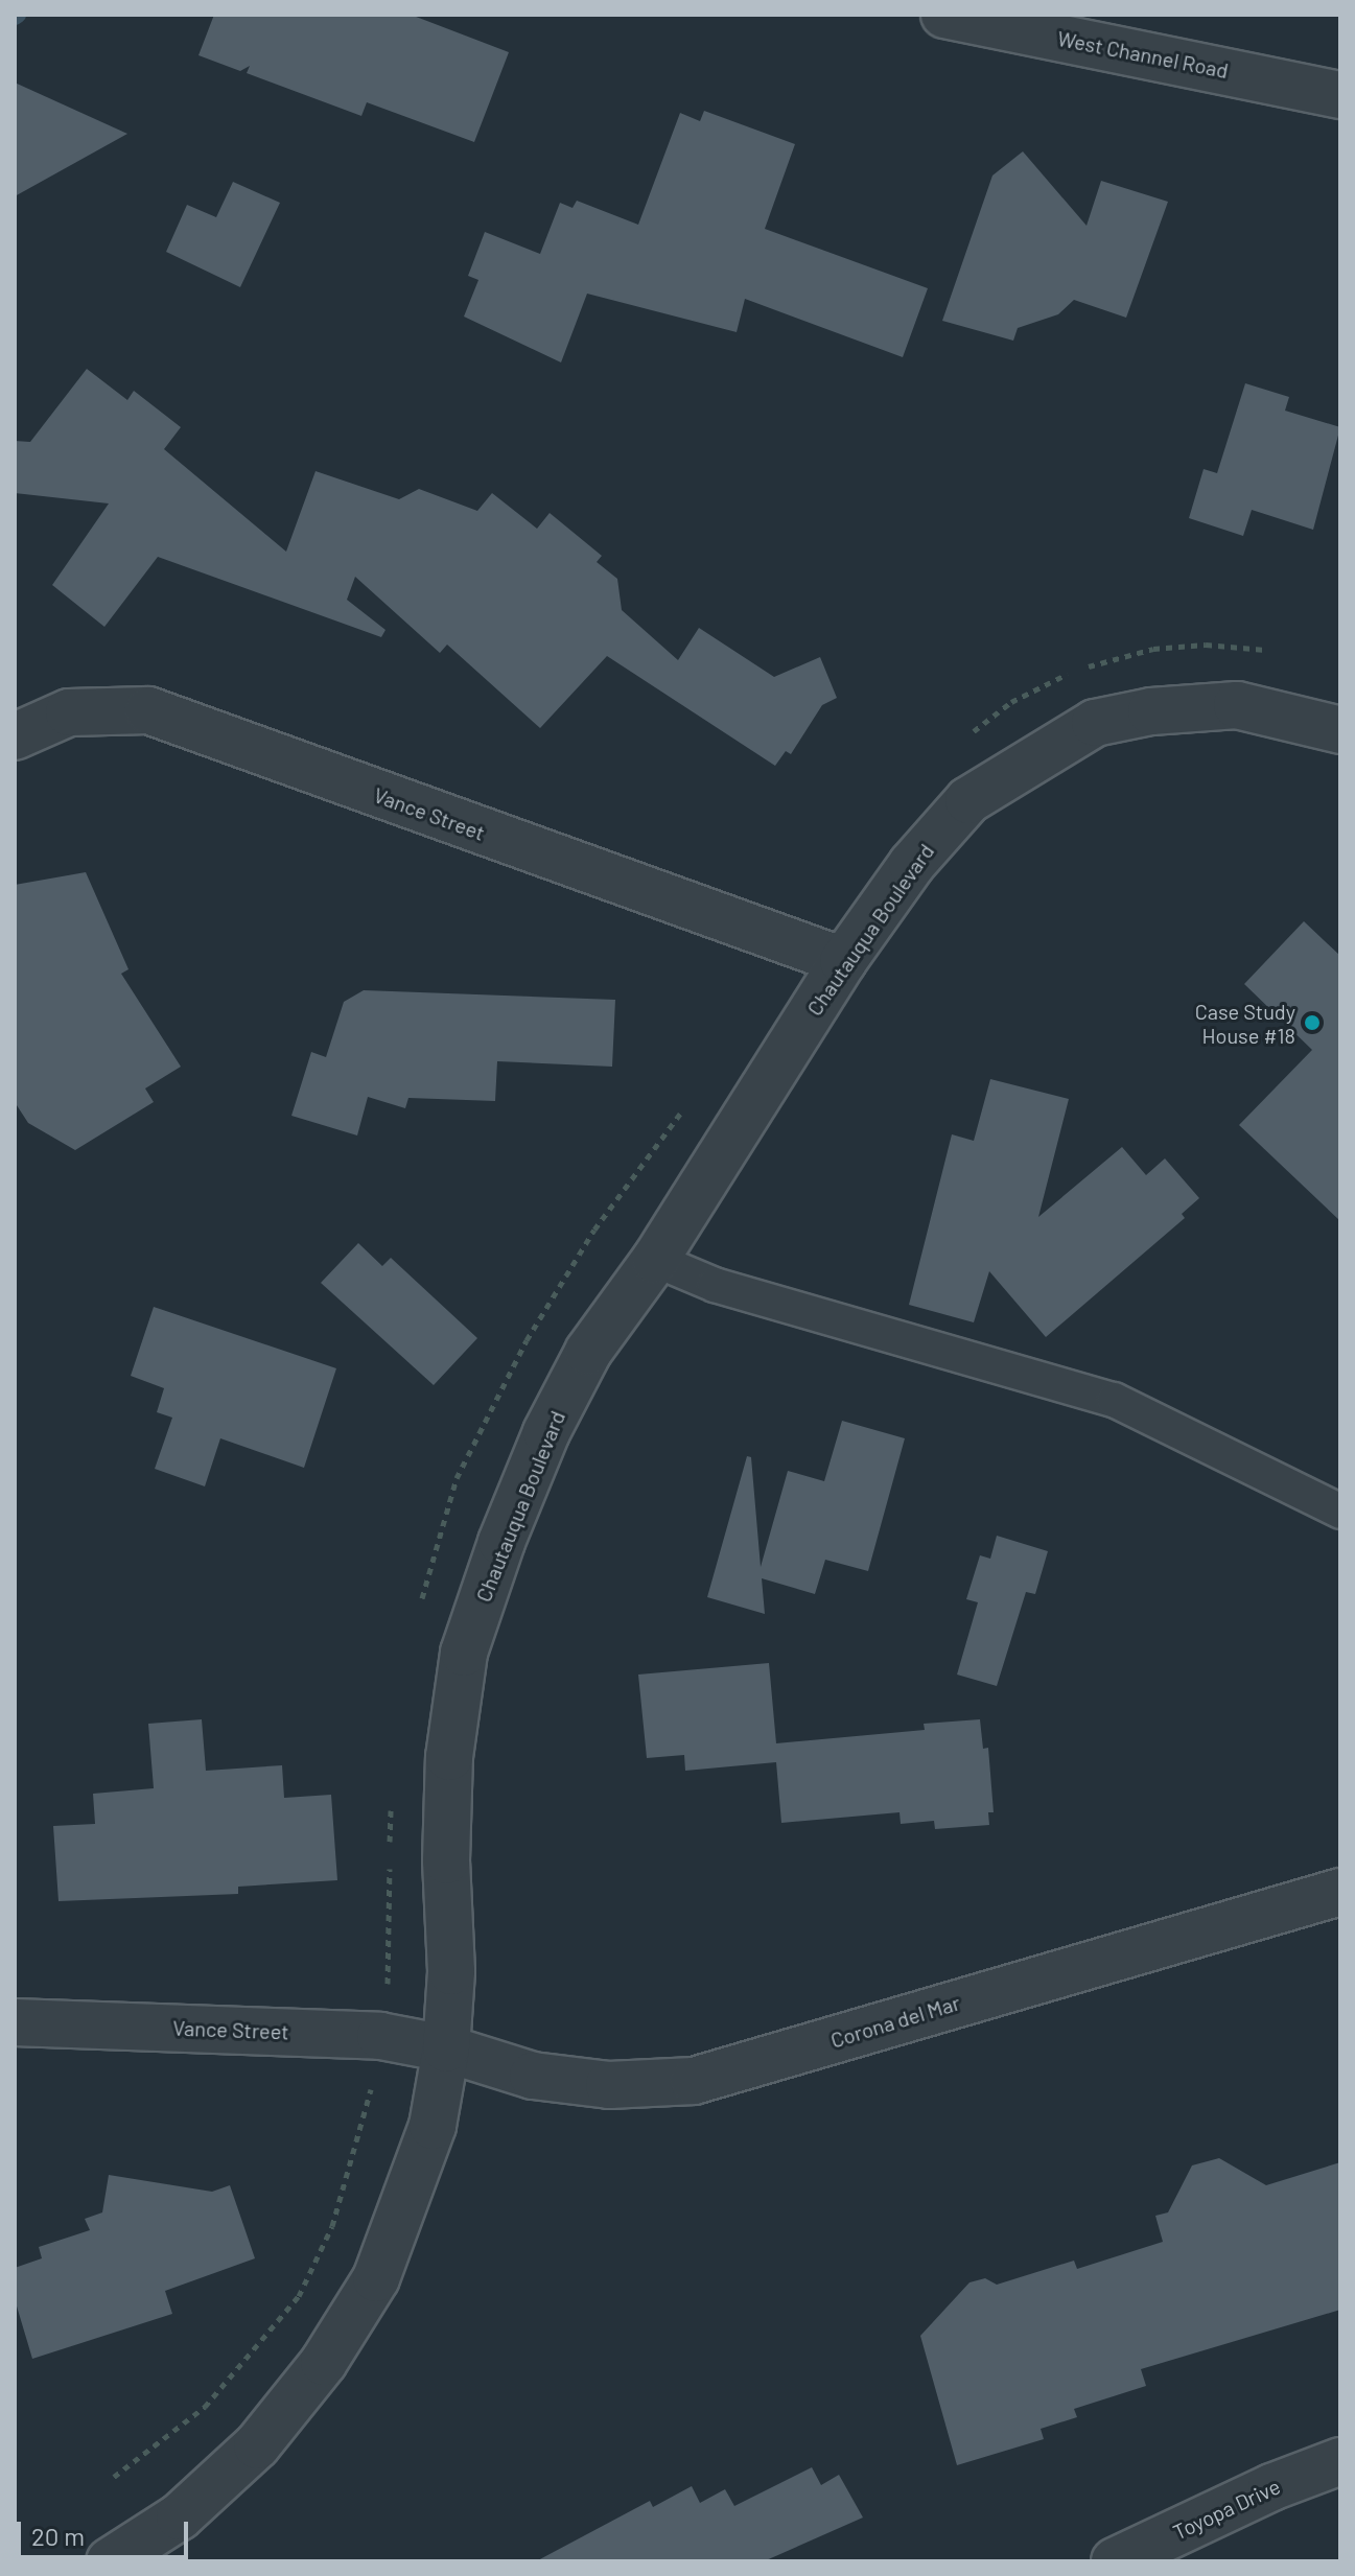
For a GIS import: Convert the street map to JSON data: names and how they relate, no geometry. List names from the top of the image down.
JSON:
{
  "streets": {
    "street": [
      "West Channel Road",
      "Vance Street",
      "Chautauqua Boulevard",
      "Corona del Mar",
      "Toyopa Drive"
    ]
  },
  "crossings": [
    ["Vance Street", "Chautauqua Boulevard"],
    ["Vance Street", "Corona del Mar"],
    ["Chautauqua Boulevard", "Corona del Mar"]
  ],
  "places": ["Case Study House #18"],
  "scale_bar": "20 m"
}
